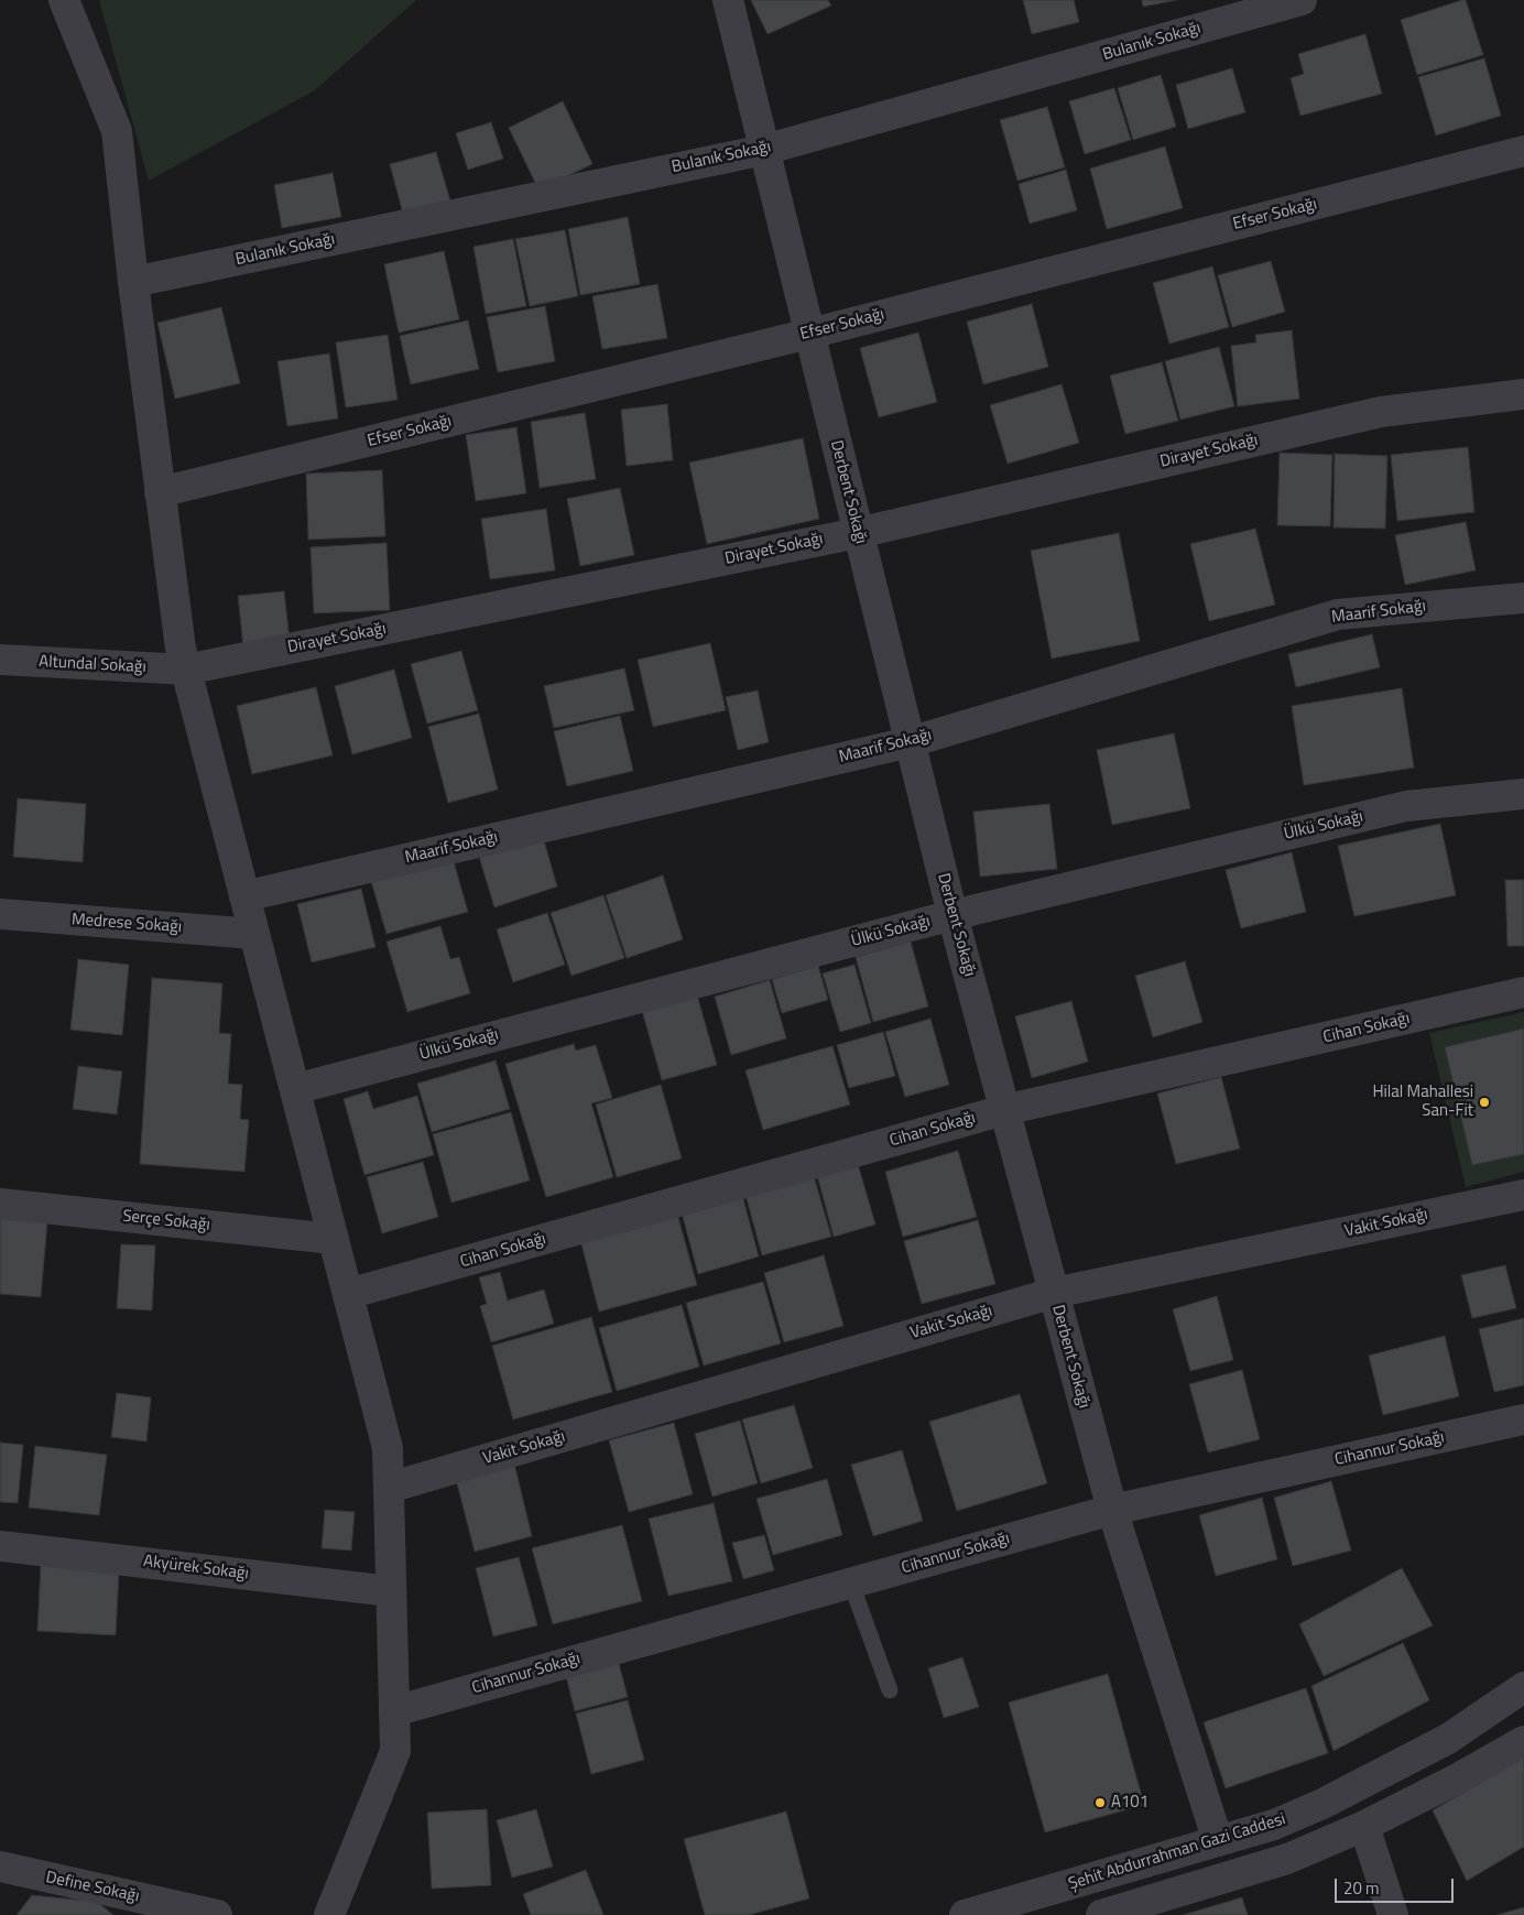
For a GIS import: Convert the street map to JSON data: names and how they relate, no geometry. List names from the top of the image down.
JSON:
{
  "streets": {
    "street": [
      "Bulanık Sokağı",
      "Efser Sokağı",
      "Dirayet Sokağı",
      "Derbent Sokağı",
      "Maarif Sokağı",
      "Altundal Sokağı",
      "Ülkü Sokağı",
      "Medrese Sokağı",
      "Cihan Sokağı",
      "Serçe Sokağı",
      "Vakit Sokağı",
      "Cihannur Sokağı",
      "Akyürek Sokağı",
      "Şehit Abdurrahman Gazi Caddesi",
      "Define Sokağı"
    ]
  },
  "crossings": [
    ["Bulanık Sokağı", "Derbent Sokağı"],
    ["Efser Sokağı", "Derbent Sokağı"],
    ["Dirayet Sokağı", "Derbent Sokağı"],
    ["Dirayet Sokağı", "Altundal Sokağı"],
    ["Derbent Sokağı", "Maarif Sokağı"],
    ["Derbent Sokağı", "Ülkü Sokağı"],
    ["Derbent Sokağı", "Cihan Sokağı"],
    ["Derbent Sokağı", "Vakit Sokağı"],
    ["Derbent Sokağı", "Cihannur Sokağı"],
    ["Derbent Sokağı", "Şehit Abdurrahman Gazi Caddesi"]
  ],
  "places": ["Hilal Mahallesi San-Fit", "A101"],
  "scale_bar": "20 m"
}
